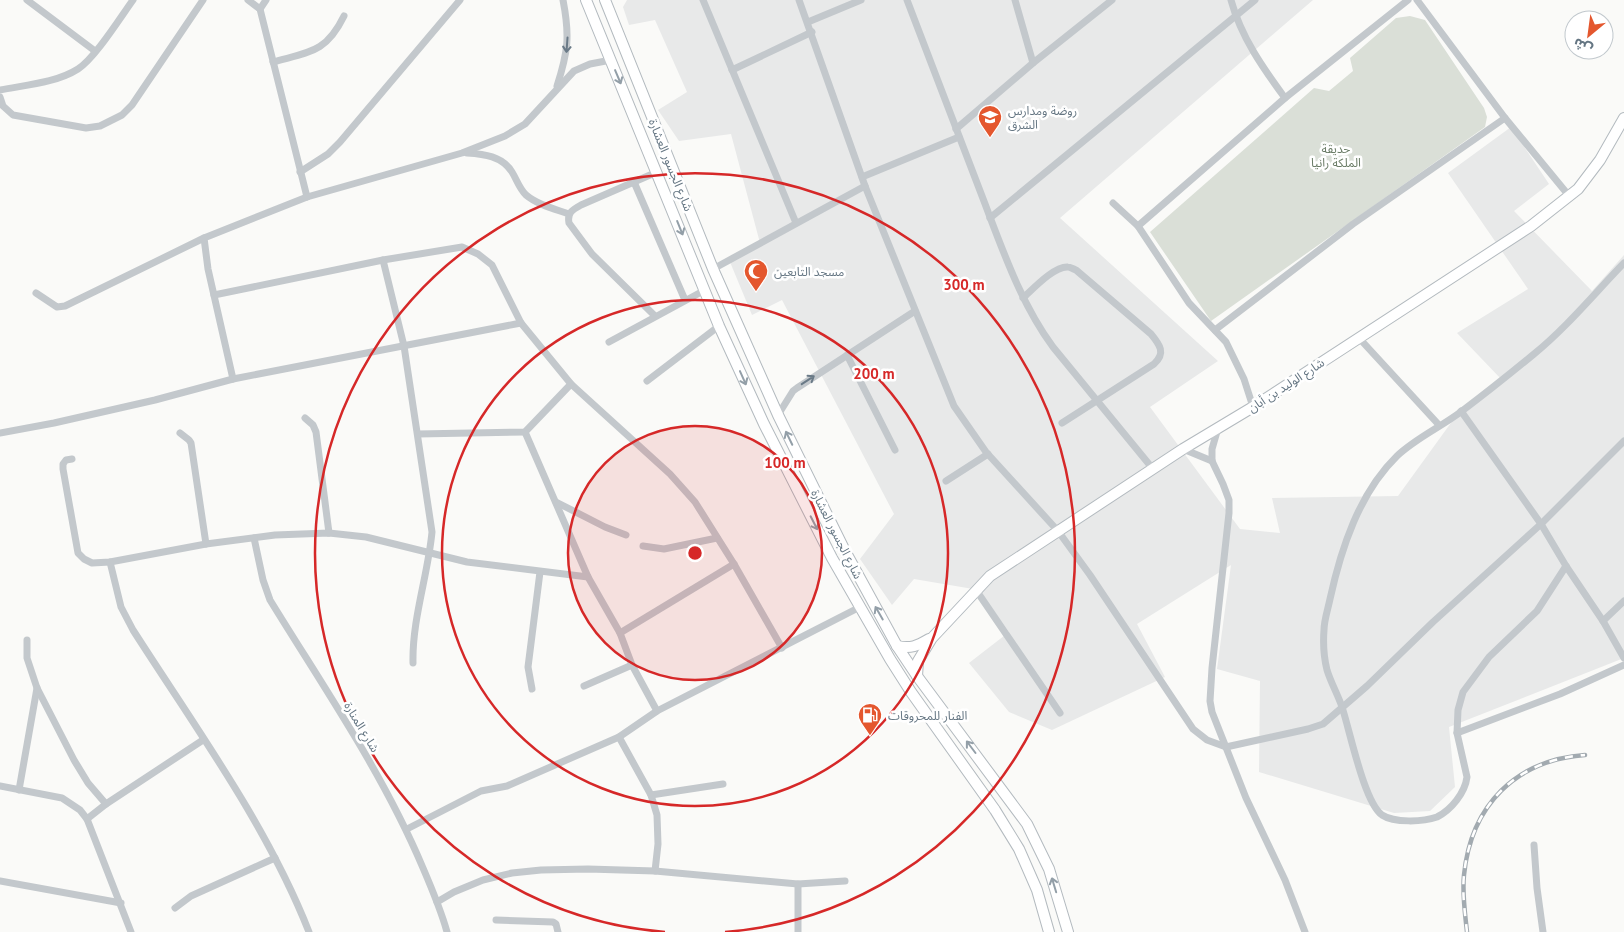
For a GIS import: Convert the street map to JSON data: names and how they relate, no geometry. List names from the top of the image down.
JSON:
{
  "streets": {
    "main road": ["شارع الجسور العشارة", "شارع الوليد بن أبان"],
    "street": ["شارع المنارة"]
  },
  "crossings": [
    ["شارع الجسور العشارة", "شارع الوليد بن أبان"]
  ],
  "parks": ["حديقة الملكة رانيا"],
  "places": {
    "school or university": ["روضة ومدارس الشرق"],
    "mosque": ["مسجد التابعين"],
    "fuel station": ["الفنار للمحروقات"]
  },
  "north": "bottom left",
  "rings": ["300 m", "200 m", "100 m"]
}
